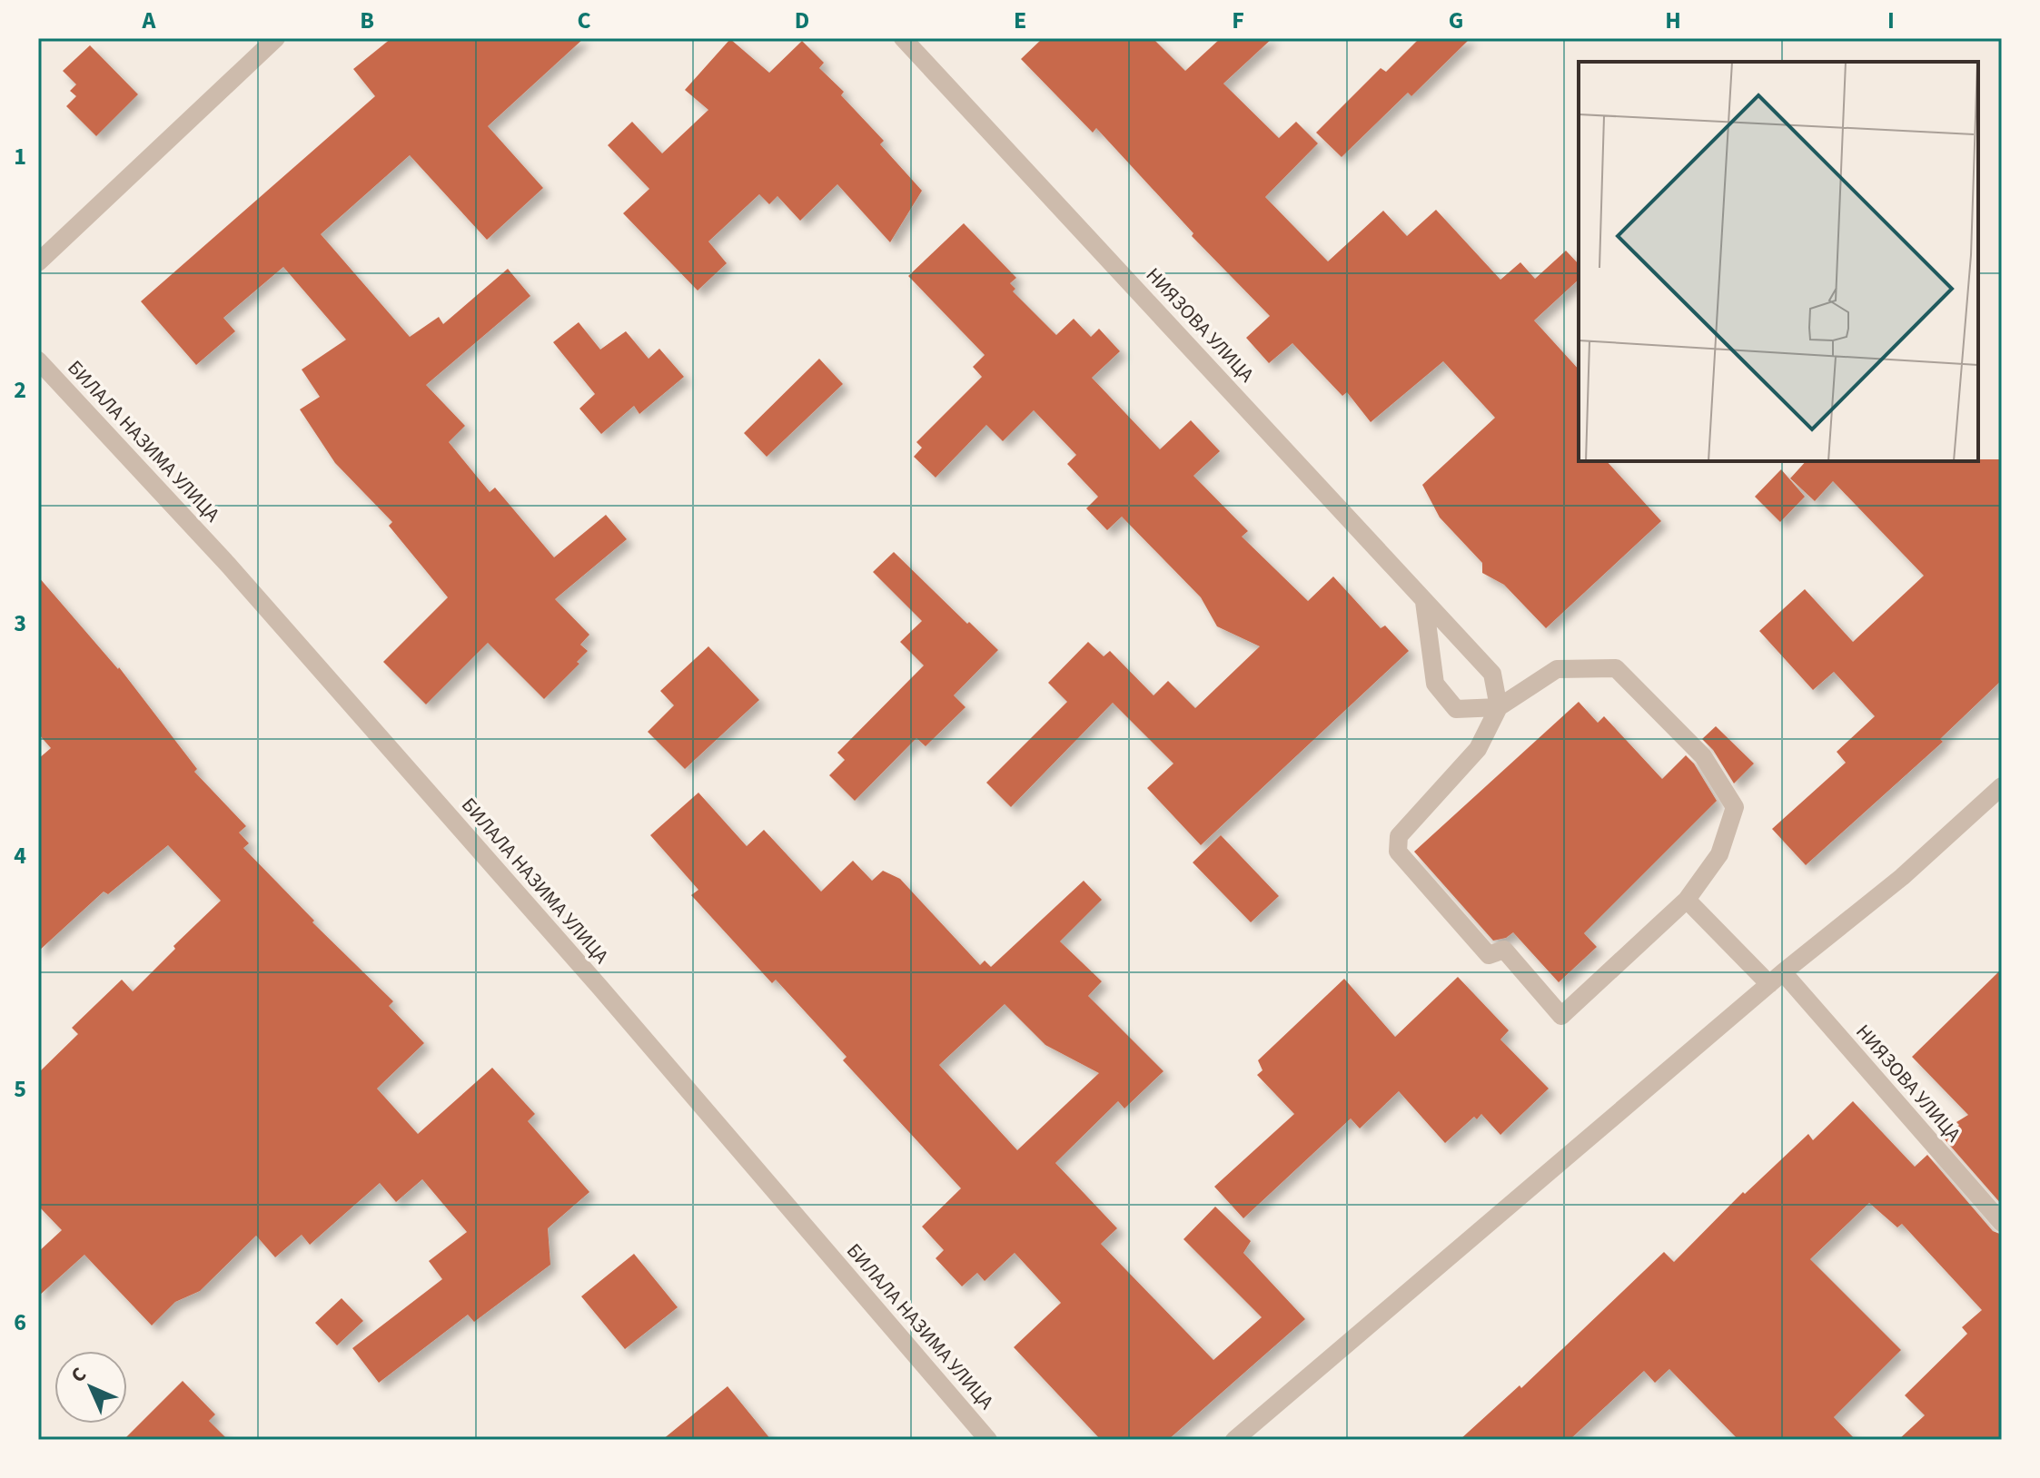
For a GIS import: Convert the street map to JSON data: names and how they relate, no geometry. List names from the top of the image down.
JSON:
{
  "streets": {
    "street": ["НИЯЗОВА УЛИЦА", "БИЛАЛА НАЗИМА УЛИЦА"]
  },
  "north": "top left",
  "grid": {
    "columns": [
      "A",
      "B",
      "C",
      "D",
      "E",
      "F",
      "G",
      "H",
      "I"
    ],
    "rows": [
      "1",
      "2",
      "3",
      "4",
      "5",
      "6"
    ]
  }
}
